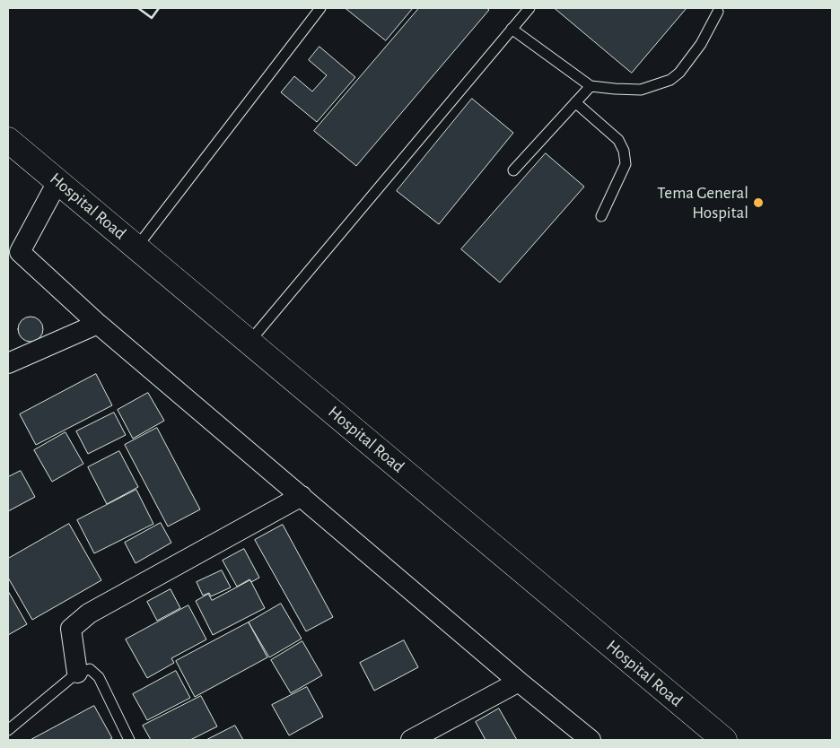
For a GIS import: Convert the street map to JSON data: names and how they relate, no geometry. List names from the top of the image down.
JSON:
{
  "streets": {
    "main road": ["Hospital Road"]
  },
  "places": ["Tema General Hospital"]
}
